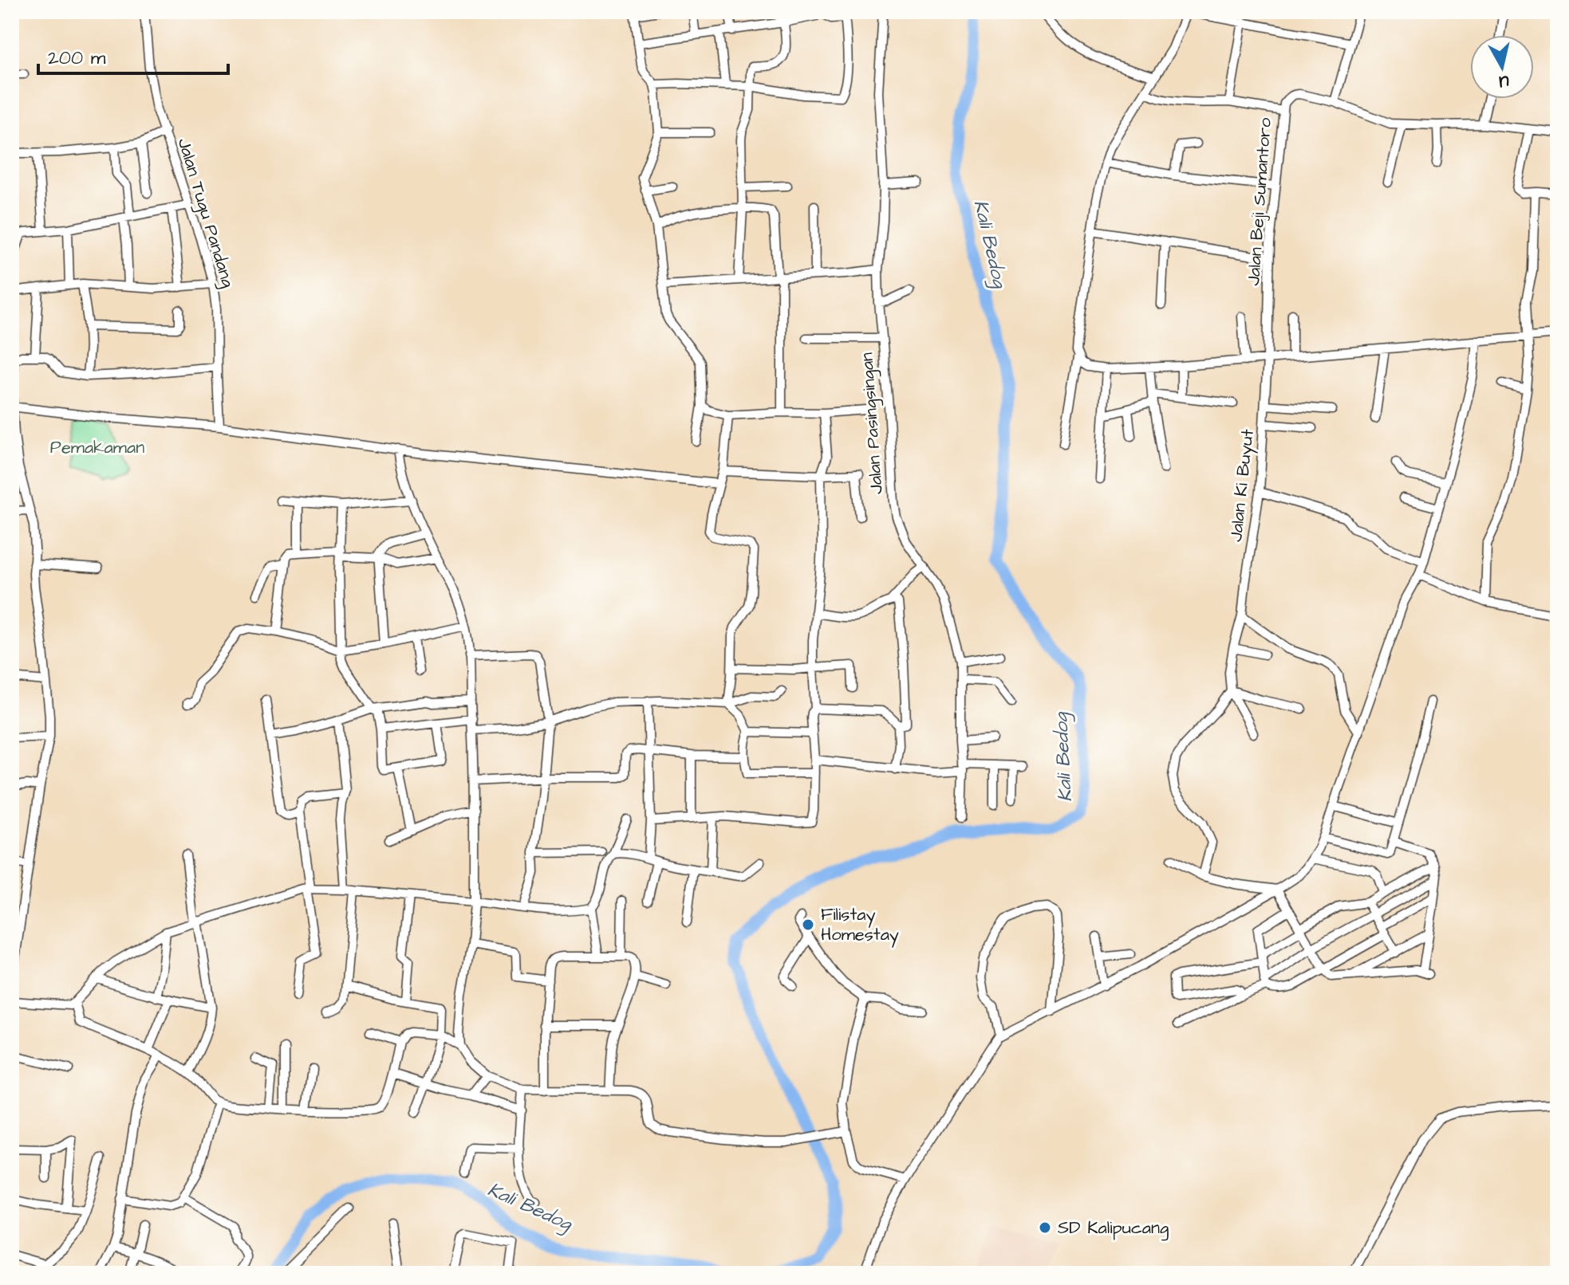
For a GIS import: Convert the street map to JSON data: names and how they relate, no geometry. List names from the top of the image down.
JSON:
{
  "streets": {
    "street": [
      "Jalan Beji Sumantoro",
      "Jalan Tugu Pandang",
      "Jalan Pasingsingan",
      "Jalan Ki Buyut"
    ]
  },
  "crossings": [
    ["Jalan Beji Sumantoro", "Jalan Ki Buyut"]
  ],
  "water": ["Kali Bedog"],
  "parks": ["Pemakaman"],
  "places": ["Filistay Homestay", "SD Kalipucang"],
  "scale_bar": "200 m",
  "north": "bottom"
}
